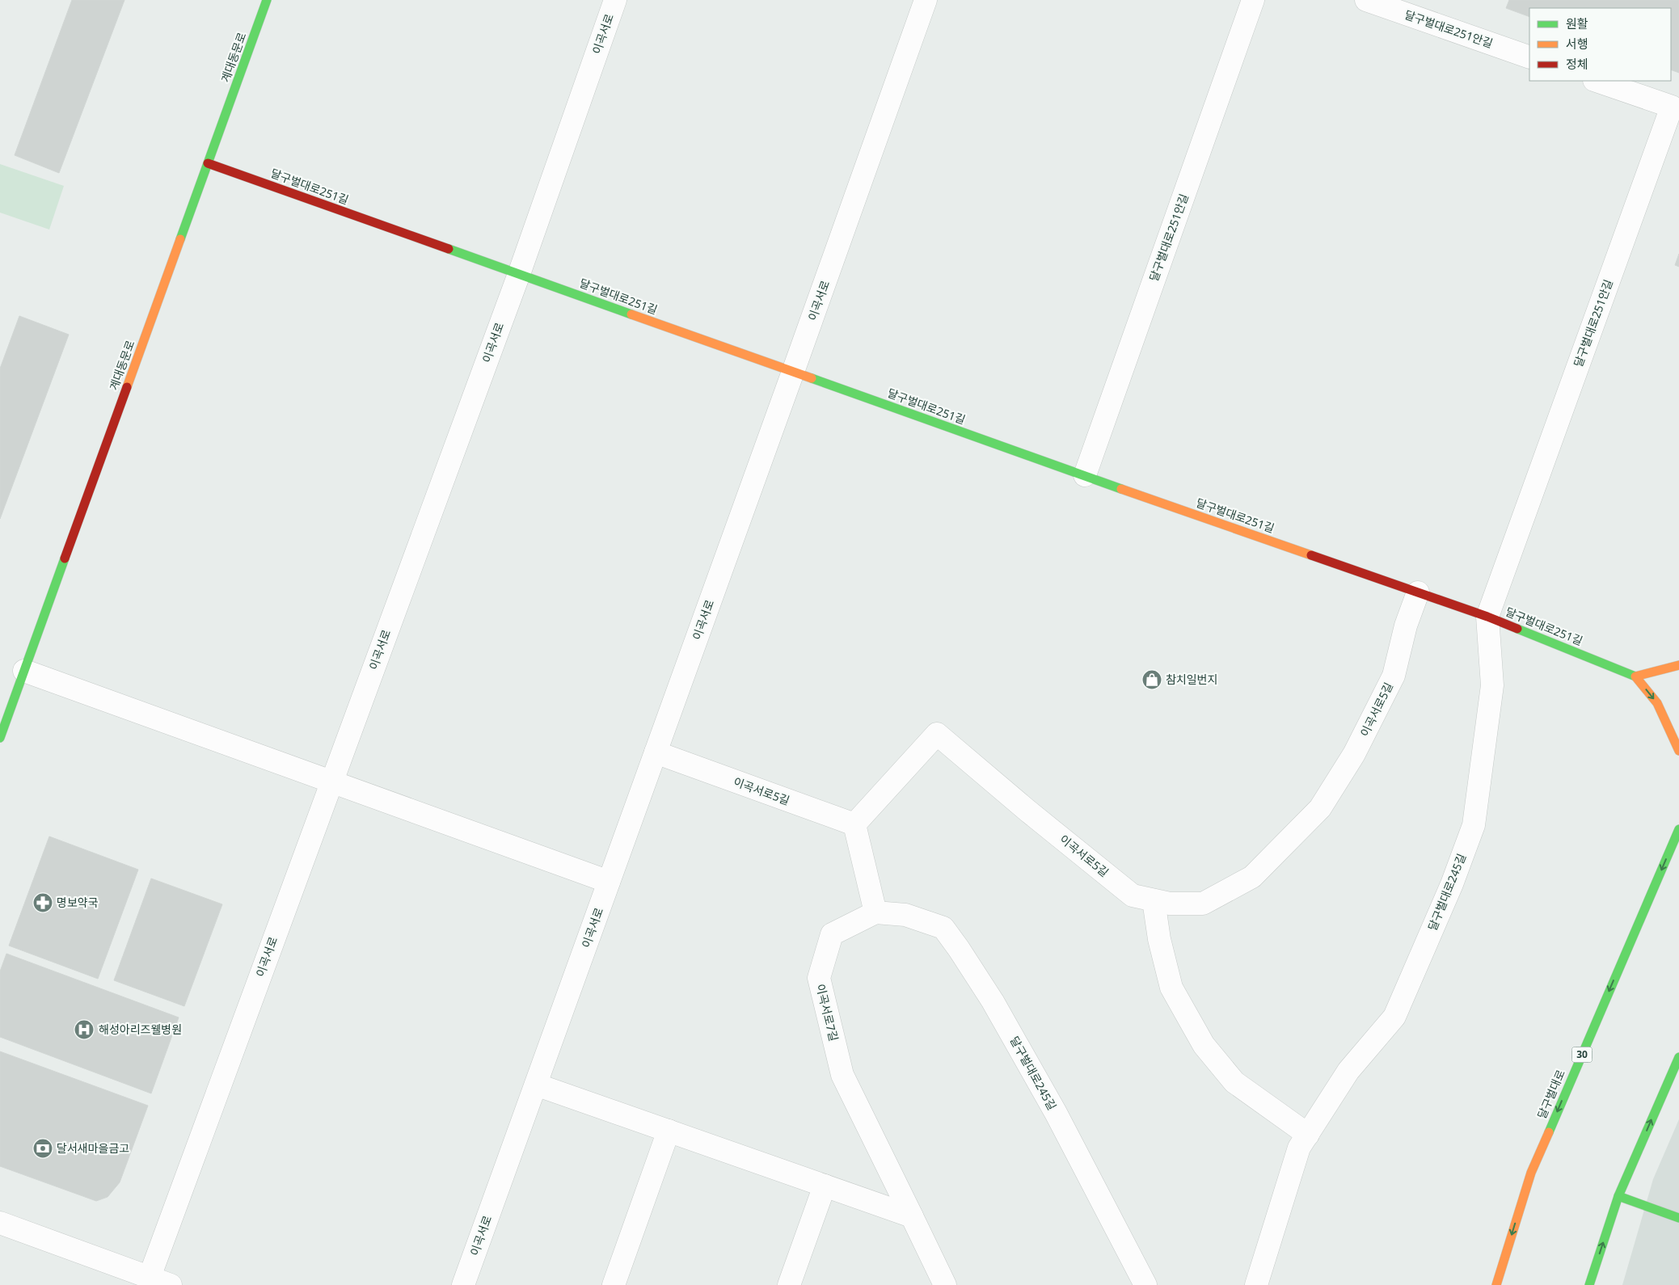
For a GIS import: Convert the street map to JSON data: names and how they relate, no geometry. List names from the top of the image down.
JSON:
{
  "streets": {
    "street": [
      "달구벌대로251안길",
      "이곡서로",
      "계대동문로",
      "달구벌대로251길",
      "이곡서로5길",
      "달구벌대로245길",
      "이곡서로7길",
      "30",
      "달구벌대로"
    ]
  },
  "crossings": [
    ["달구벌대로251안길", "달구벌대로251길"],
    ["달구벌대로251안길", "달구벌대로245길"],
    ["이곡서로", "달구벌대로251길"],
    ["이곡서로", "이곡서로5길"],
    ["계대동문로", "달구벌대로251길"],
    ["달구벌대로251길", "이곡서로5길"],
    ["달구벌대로251길", "달구벌대로245길"],
    ["달구벌대로245길", "이곡서로7길"]
  ],
  "one_way": ["달구벌대로"],
  "places": {
    "shop": ["참치일번지"],
    "pharmacy": ["명보약국"],
    "hospital": ["해성아리즈웰병원"],
    "bank": ["달서새마을금고"]
  },
  "legend": ["원활", "서행", "정체"]
}
